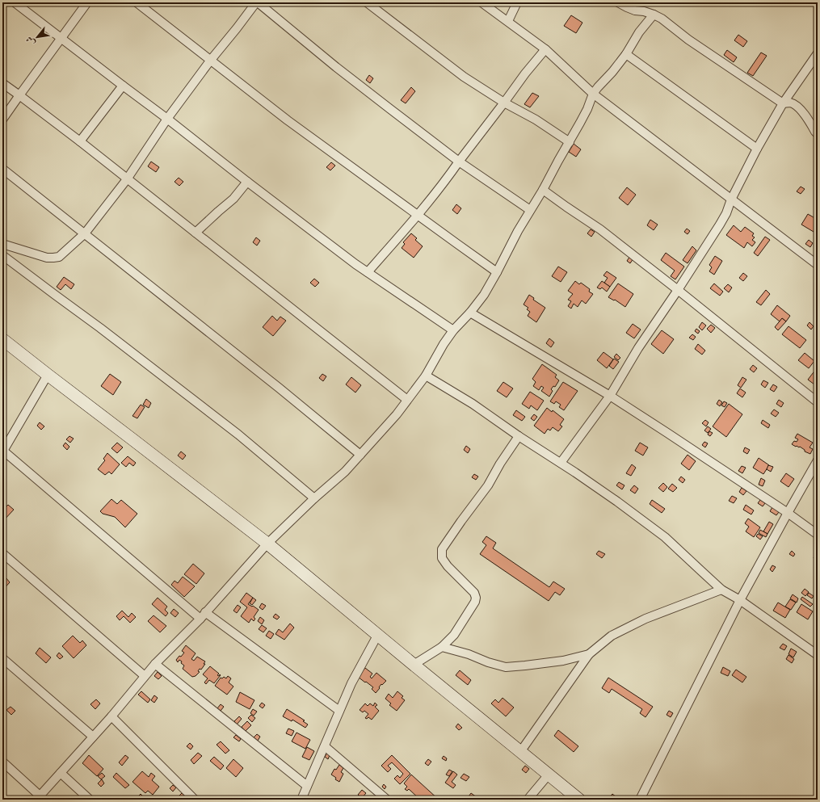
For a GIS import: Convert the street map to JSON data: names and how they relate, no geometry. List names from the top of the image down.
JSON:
{
  "north": "bottom left"
}
